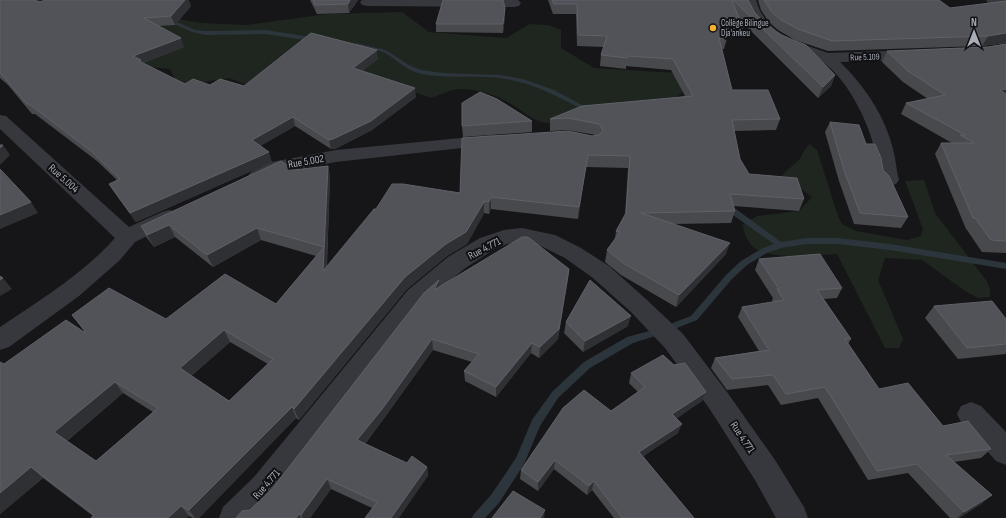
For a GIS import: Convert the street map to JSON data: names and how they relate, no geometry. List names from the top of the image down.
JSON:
{
  "streets": {
    "street": [
      "Rue 5.109",
      "Rue 5.002",
      "Rue 5.004",
      "Rue 4.771"
    ]
  },
  "places": ["Collège Bilingue Dja'ankeu"],
  "north": "top"
}
